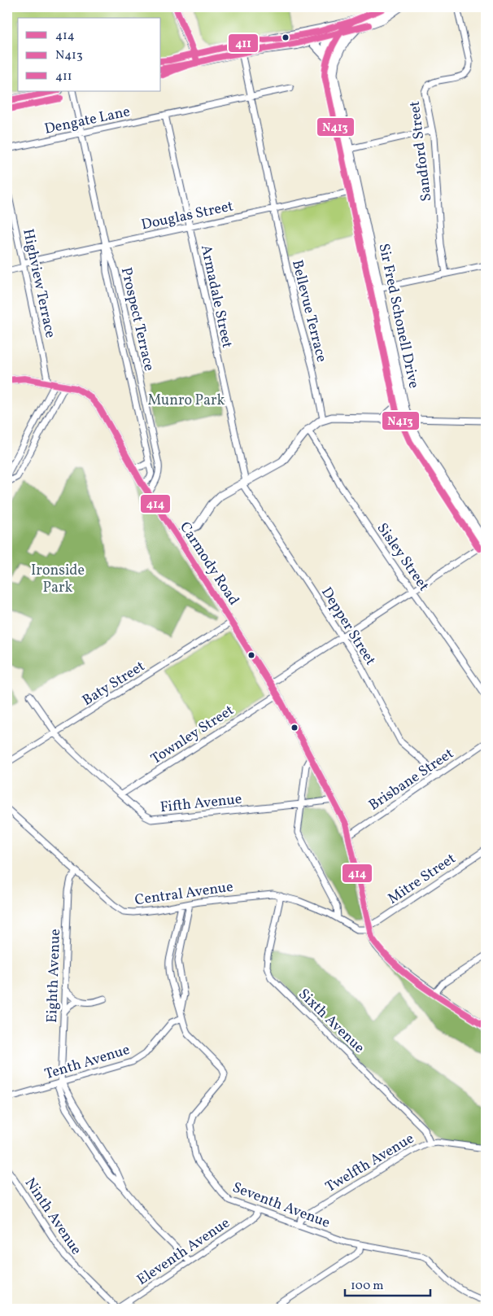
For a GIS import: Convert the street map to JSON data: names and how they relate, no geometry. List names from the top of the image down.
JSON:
{
  "streets": {
    "main road": ["Sir Fred Schonell Drive"],
    "street": [
      "Dengate Lane",
      "Sandford Street",
      "Douglas Street",
      "Highview Terrace",
      "Armadale Street",
      "Bellevue Terrace",
      "Prospect Terrace",
      "Sisley Street",
      "Carmody Road",
      "Depper Street",
      "Baty Street",
      "Townley Street",
      "Brisbane Street",
      "Fifth Avenue",
      "Mitre Street",
      "Central Avenue",
      "Eighth Avenue",
      "Sixth Avenue",
      "Tenth Avenue",
      "Twelfth Avenue",
      "Seventh Avenue",
      "Ninth Avenue",
      "Eleventh Avenue"
    ]
  },
  "crossings": [
    ["Dengate Lane", "Armadale Street"],
    ["Dengate Lane", "Bellevue Terrace"],
    ["Dengate Lane", "Prospect Terrace"],
    ["Douglas Street", "Highview Terrace"],
    ["Douglas Street", "Armadale Street"],
    ["Douglas Street", "Bellevue Terrace"],
    ["Douglas Street", "Sir Fred Schonell Drive"],
    ["Douglas Street", "Prospect Terrace"],
    ["Highview Terrace", "Carmody Road"],
    ["Armadale Street", "Depper Street"],
    ["Prospect Terrace", "Carmody Road"],
    ["Carmody Road", "Baty Street"],
    ["Carmody Road", "Townley Street"],
    ["Carmody Road", "Brisbane Street"],
    ["Carmody Road", "Fifth Avenue"],
    ["Carmody Road", "Mitre Street"],
    ["Carmody Road", "Central Avenue"],
    ["Depper Street", "Brisbane Street"],
    ["Baty Street", "Fifth Avenue"],
    ["Townley Street", "Fifth Avenue"],
    ["Mitre Street", "Central Avenue"],
    ["Central Avenue", "Eighth Avenue"],
    ["Central Avenue", "Sixth Avenue"],
    ["Central Avenue", "Seventh Avenue"],
    ["Eighth Avenue", "Tenth Avenue"],
    ["Eighth Avenue", "Eleventh Avenue"],
    ["Sixth Avenue", "Twelfth Avenue"],
    ["Tenth Avenue", "Seventh Avenue"],
    ["Twelfth Avenue", "Seventh Avenue"],
    ["Seventh Avenue", "Eleventh Avenue"],
    ["Ninth Avenue", "Eleventh Avenue"]
  ],
  "parks": ["Munro Park", "Ironside Park"],
  "lines": ["transit line 414", "transit line N413", "transit line 411"],
  "legend": ["414", "N413", "411"],
  "scale_bar": "100 m"
}
